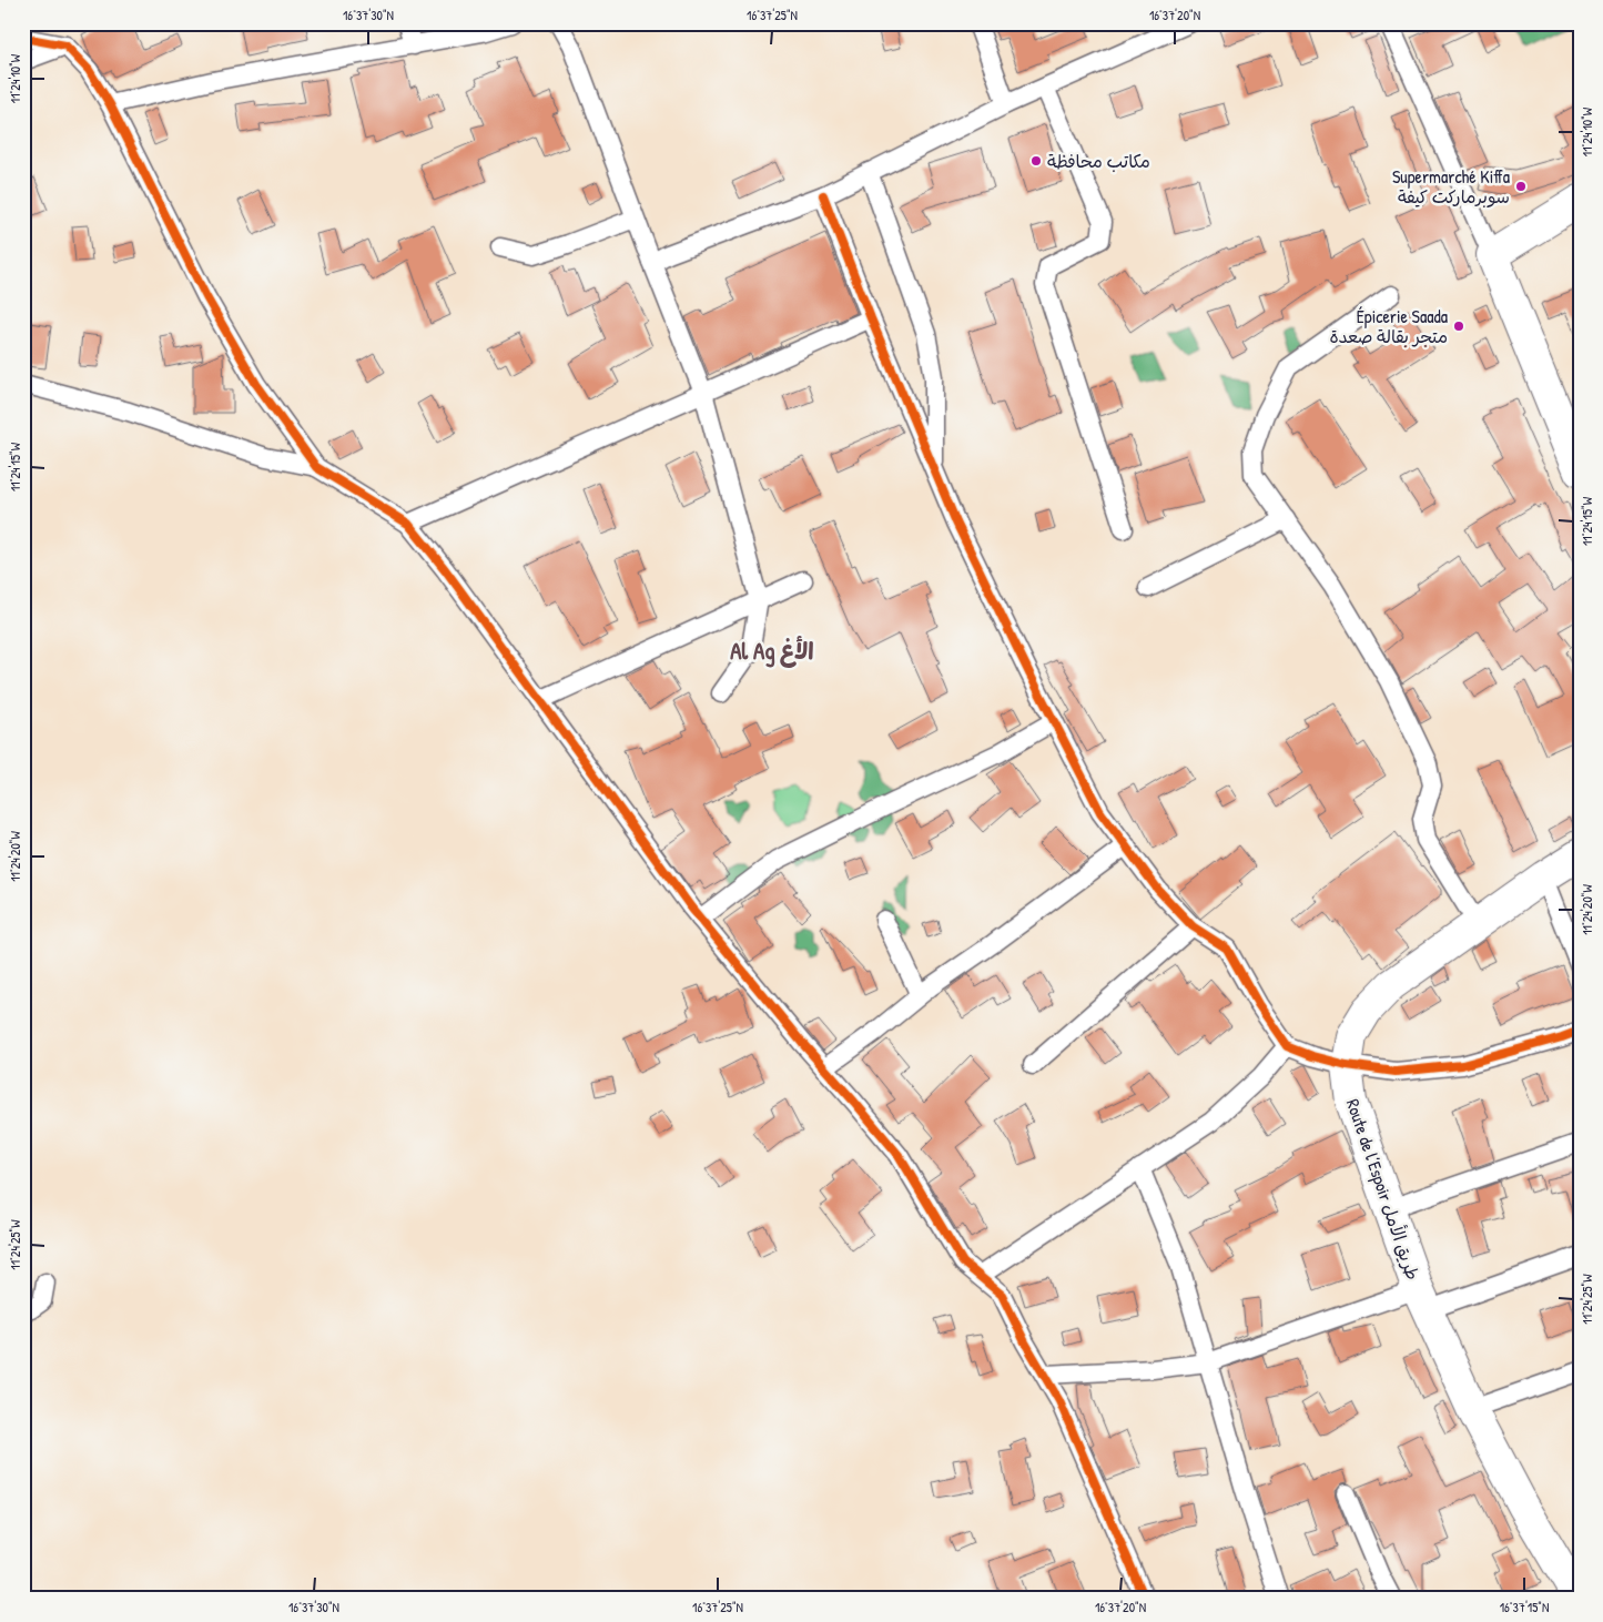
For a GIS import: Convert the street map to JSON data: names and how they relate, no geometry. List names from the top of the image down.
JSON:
{
  "streets": {
    "highway": ["Route de l’Espoir طريق الأمل"]
  },
  "districts": ["Al Ag الأغ"],
  "places": ["مكاتب محافظة", "Supermarché Kiffa سوبرماركت كيفة", "Épicerie Saada متجر بقالة صعدة"],
  "coordinates": [
    "16°37'30\"N",
    "16°37'25\"N",
    "16°37'20\"N",
    "11°24'10\"W",
    "11°24'15\"W",
    "11°24'20\"W",
    "11°24'25\"W",
    "16°37'15\"N"
  ]
}
